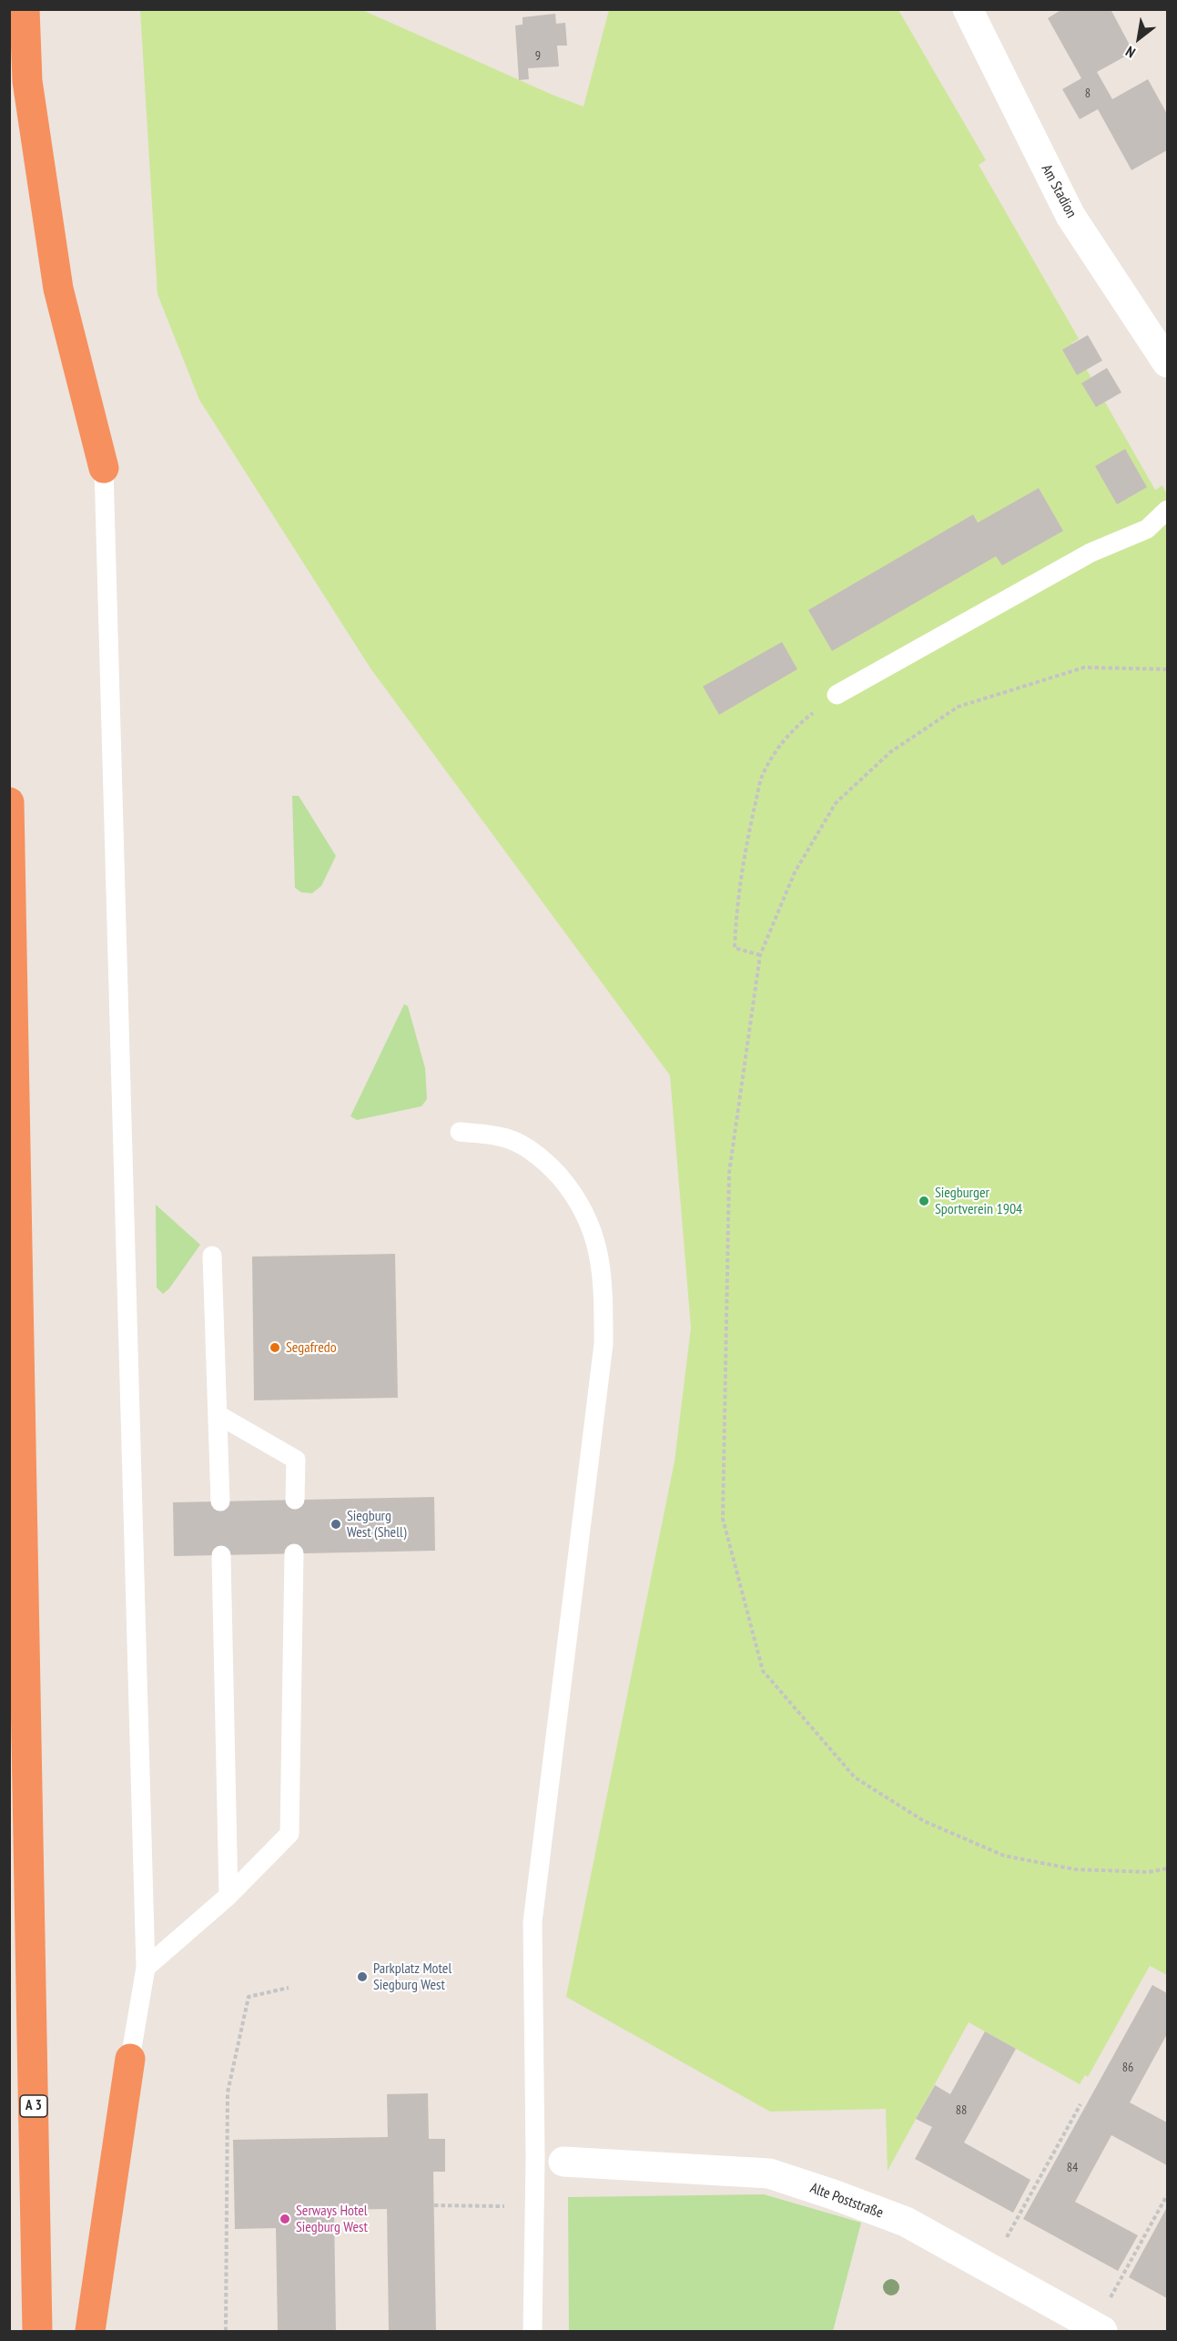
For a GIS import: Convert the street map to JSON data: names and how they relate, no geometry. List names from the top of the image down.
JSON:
{
  "streets": {
    "highway": ["A 3"],
    "street": ["Am Stadion", "Alte Poststraße"]
  },
  "places": [
    "Siegburger Sportverein 1904",
    "Segafredo",
    "Siegburg West (Shell)",
    "Parkplatz Motel Siegburg West",
    "Serways Hotel Siegburg West"
  ],
  "house_numbers": [
    "9",
    "8",
    "86",
    "88",
    "84"
  ],
  "north": "bottom left"
}
